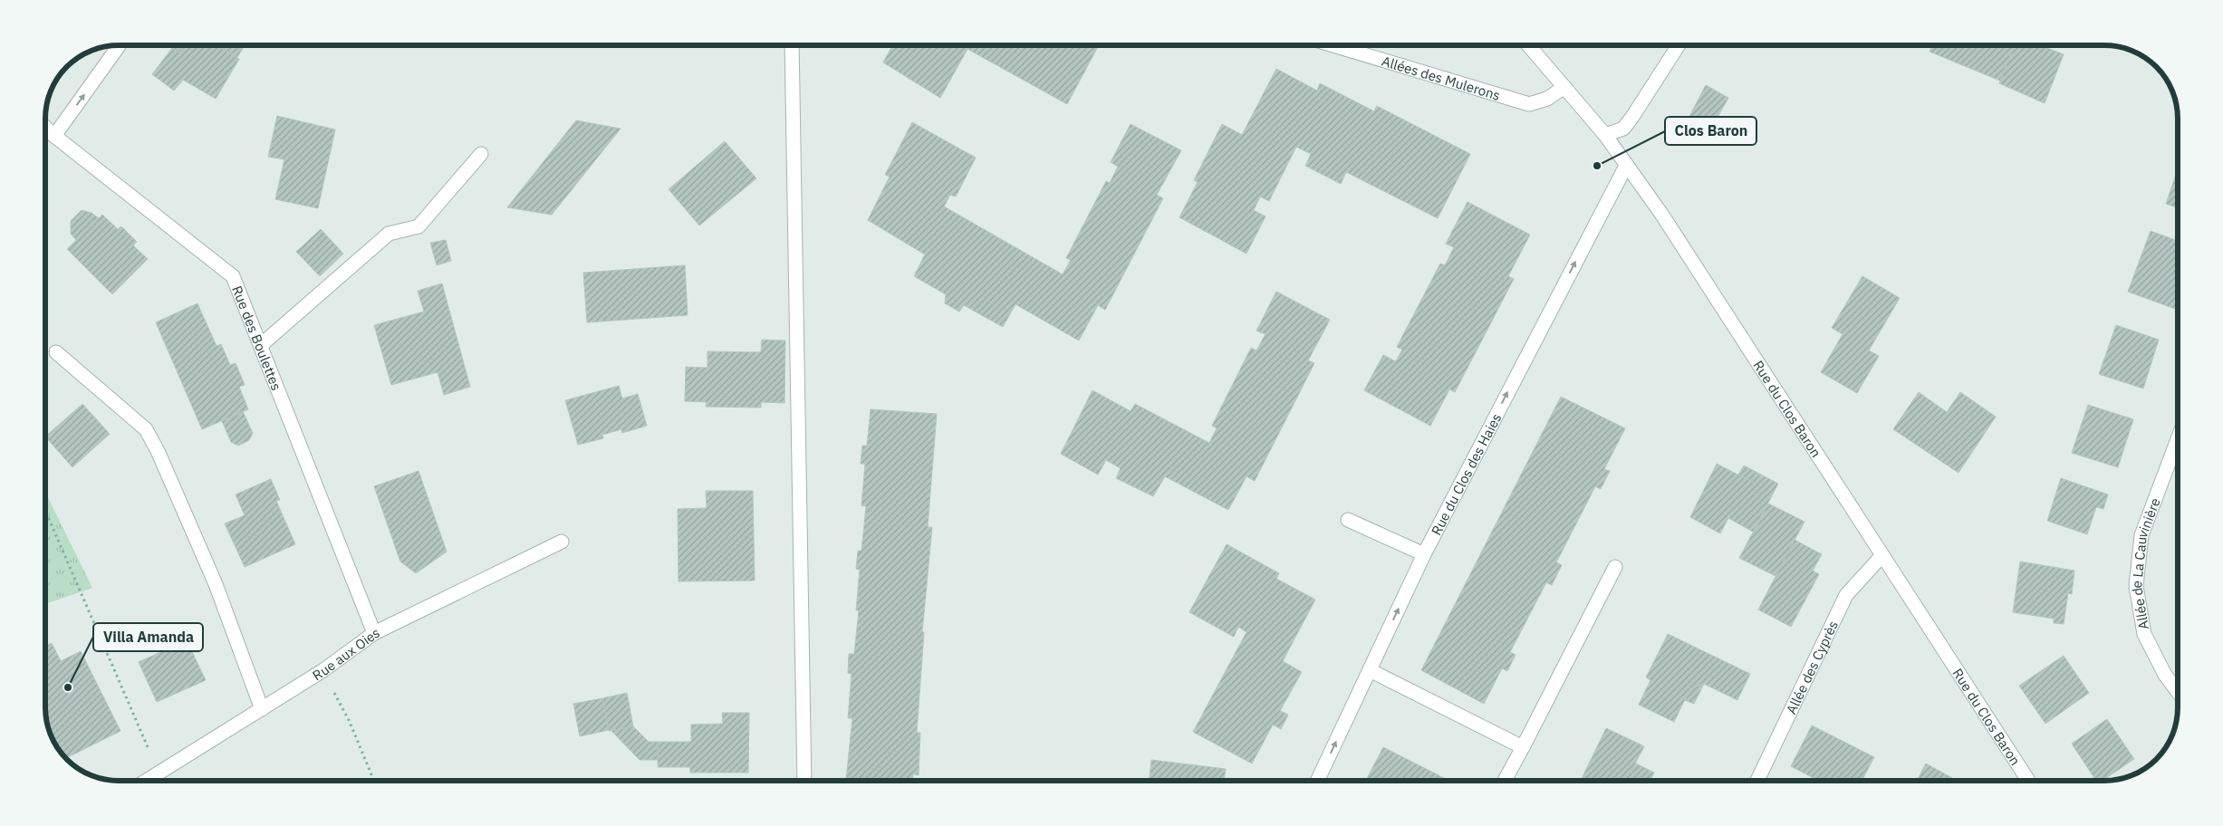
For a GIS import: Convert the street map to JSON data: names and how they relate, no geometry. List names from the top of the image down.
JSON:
{
  "streets": {
    "street": [
      "Allées des Mulerons",
      "Rue des Boulettes",
      "Rue du Clos Baron",
      "Rue du Clos des Haies",
      "Allée de La Cauvinière",
      "Rue aux Oies",
      "Allée des Cyprès"
    ]
  },
  "crossings": [
    ["Allées des Mulerons", "Rue du Clos Baron"],
    ["Rue des Boulettes", "Rue aux Oies"],
    ["Rue du Clos Baron", "Rue du Clos des Haies"],
    ["Rue du Clos Baron", "Allée des Cyprès"]
  ],
  "one_way": ["Rue du Clos des Haies"],
  "places": ["Clos Baron", "Villa Amanda"]
}
